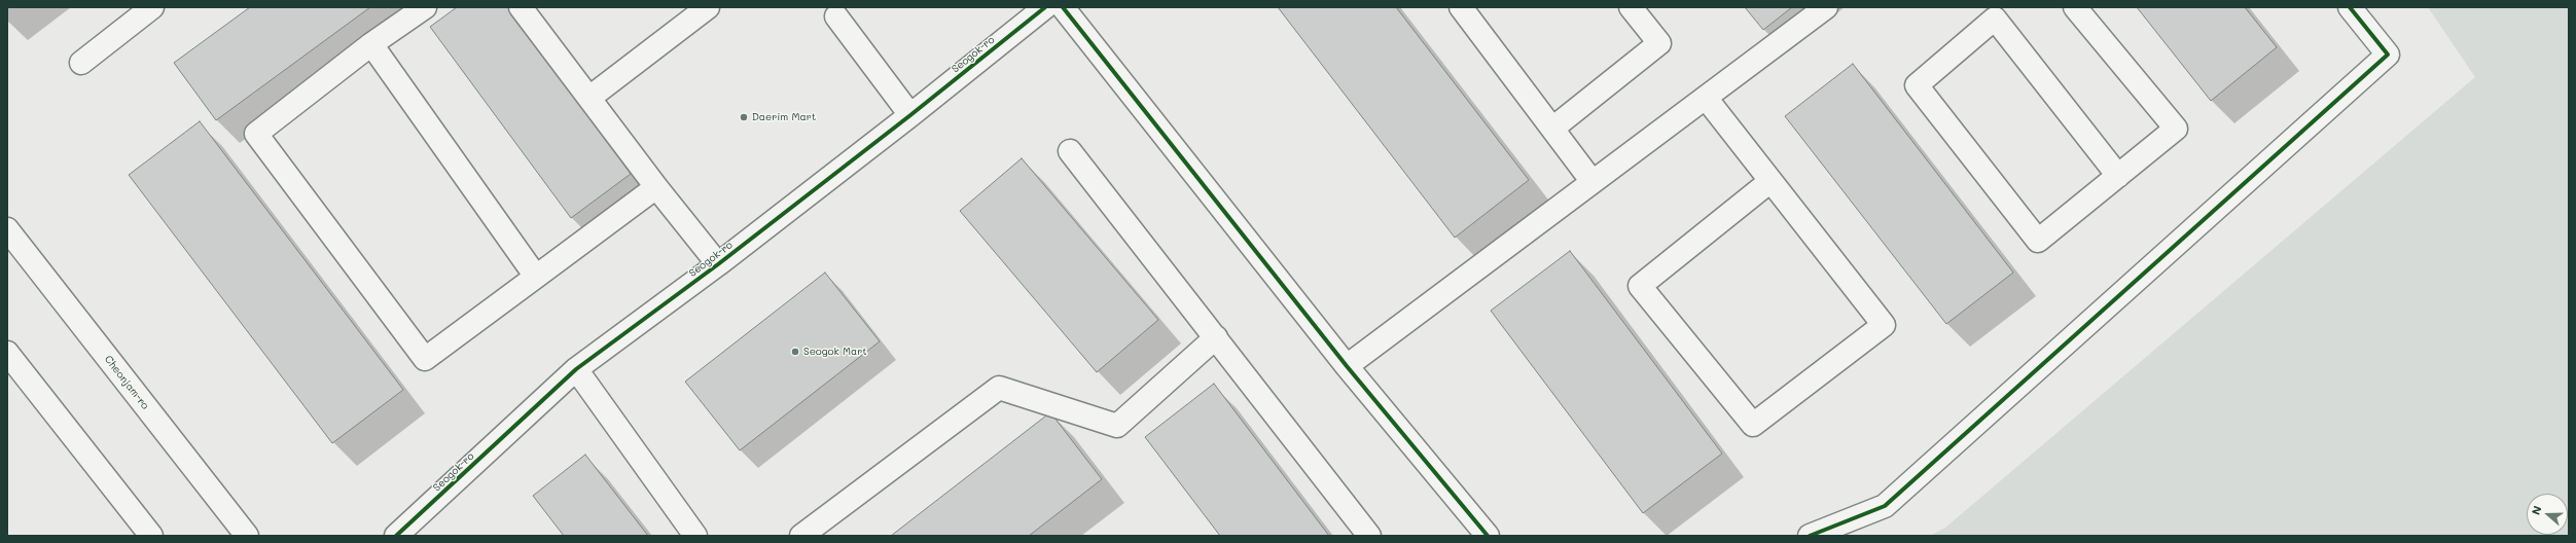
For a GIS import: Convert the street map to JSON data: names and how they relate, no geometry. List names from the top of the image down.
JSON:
{
  "streets": {
    "street": ["Seogok-ro", "Cheonjam-ro"]
  },
  "places": ["Daerim Mart", "Seogok Mart"],
  "north": "left"
}
